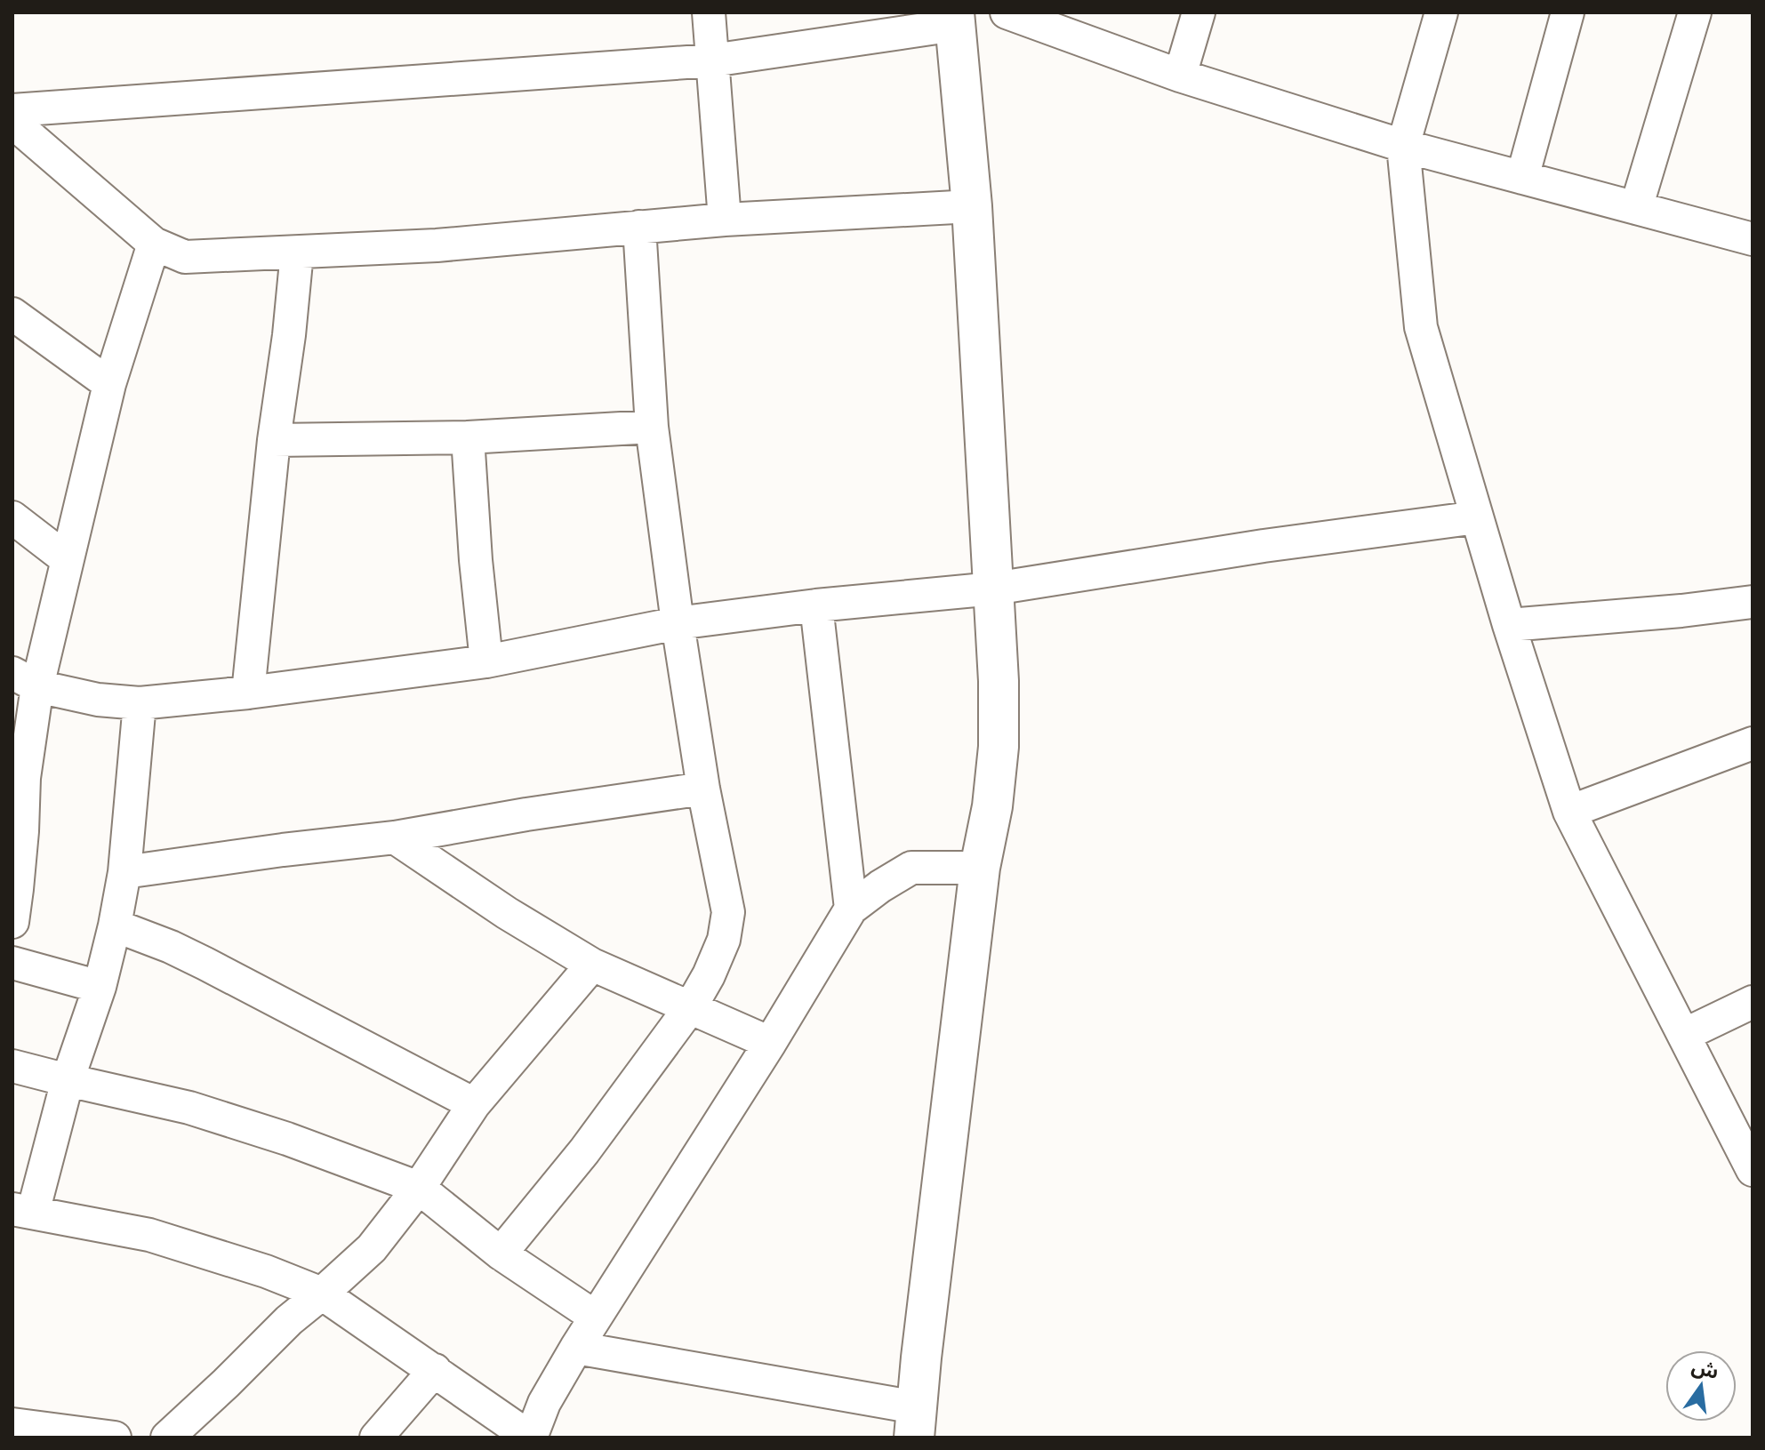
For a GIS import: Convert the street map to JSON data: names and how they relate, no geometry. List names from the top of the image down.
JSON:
{
  "north": "top"
}
